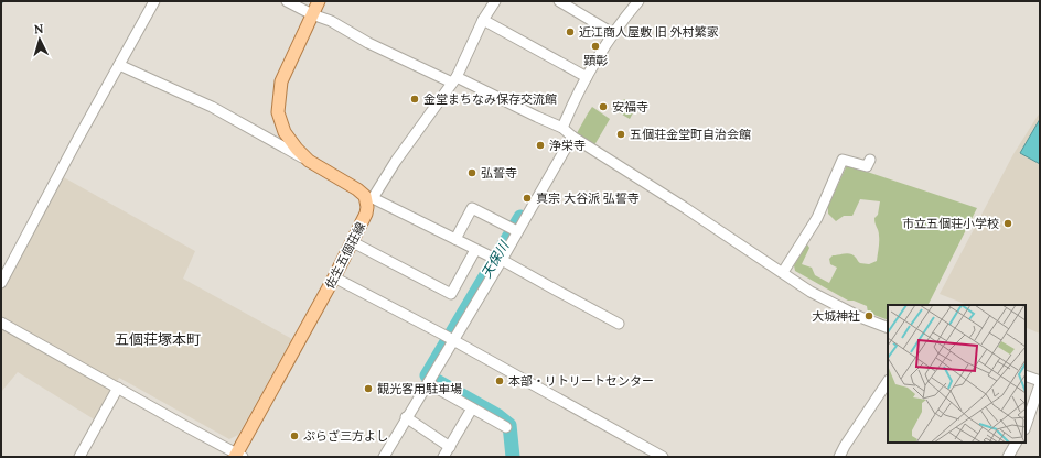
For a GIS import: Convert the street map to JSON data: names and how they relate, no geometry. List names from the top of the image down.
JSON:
{
  "streets": {
    "main road": ["佐生五個荘線"]
  },
  "districts": ["五個荘塚本町"],
  "water": ["天保川"],
  "places": [
    "近江商人屋敷 旧 外村繁家",
    "顕彰",
    "金堂まちなみ保存交流館",
    "安福寺",
    "五個荘金堂町自治会館",
    "浄栄寺",
    "弘誓寺",
    "真宗 大谷派 弘誓寺",
    "市立五個荘小学校",
    "大城神社",
    "本部・リトリートセンター",
    "観光客用駐車場",
    "ぷらざ三方よし"
  ],
  "north": "top"
}
